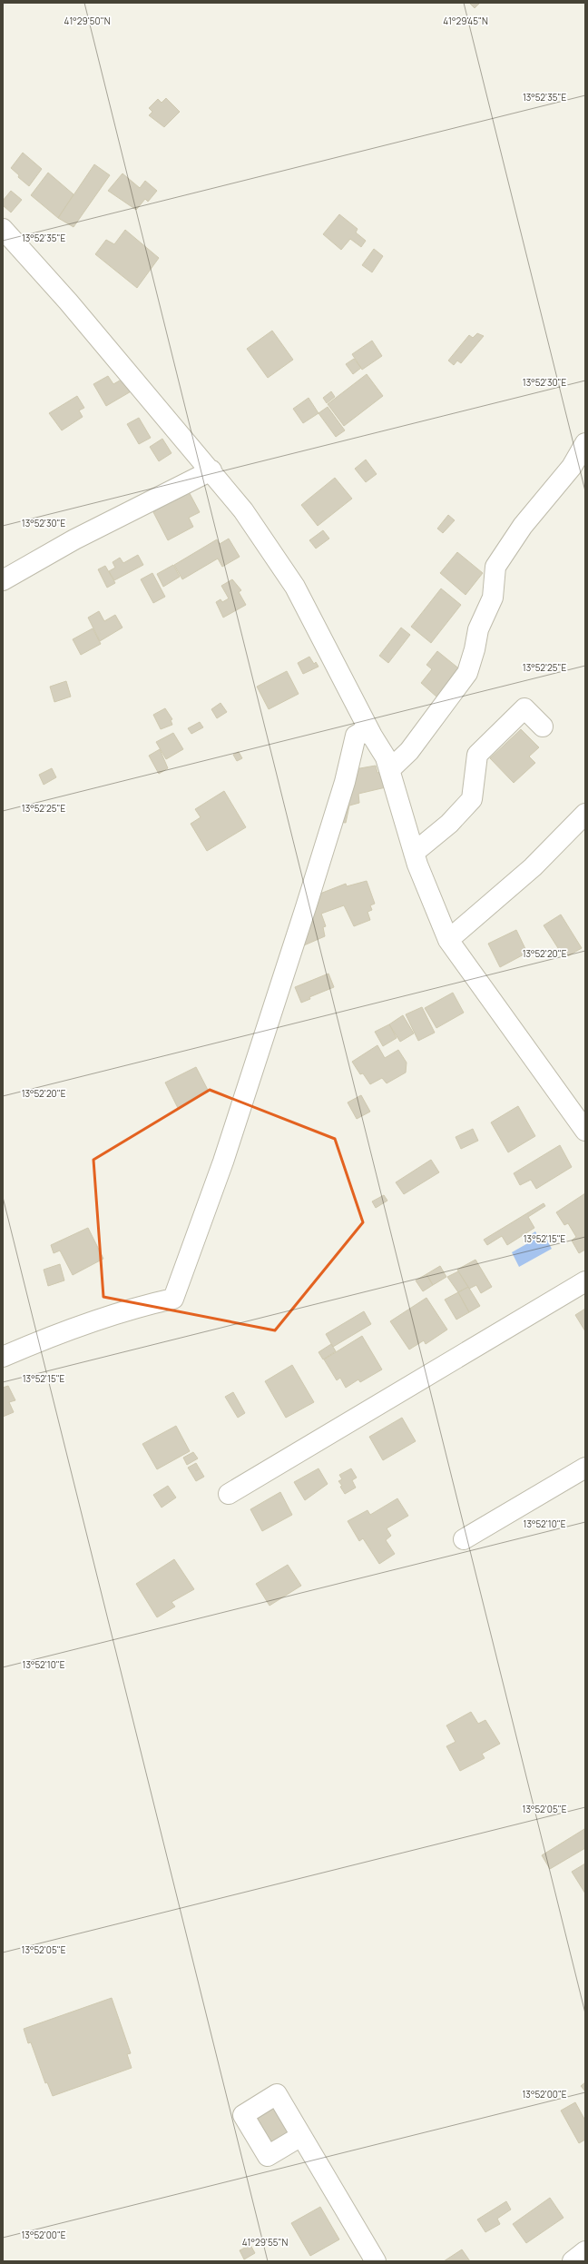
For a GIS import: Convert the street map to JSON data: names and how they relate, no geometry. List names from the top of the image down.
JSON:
{
  "coordinates": [
    "41°29'50\"N",
    "41°29'45\"N",
    "13°52'35\"E",
    "13°52'30\"E",
    "13°52'25\"E",
    "13°52'20\"E",
    "13°52'15\"E",
    "13°52'10\"E",
    "13°52'05\"E",
    "13°52'00\"E",
    "41°29'55\"N"
  ]
}
